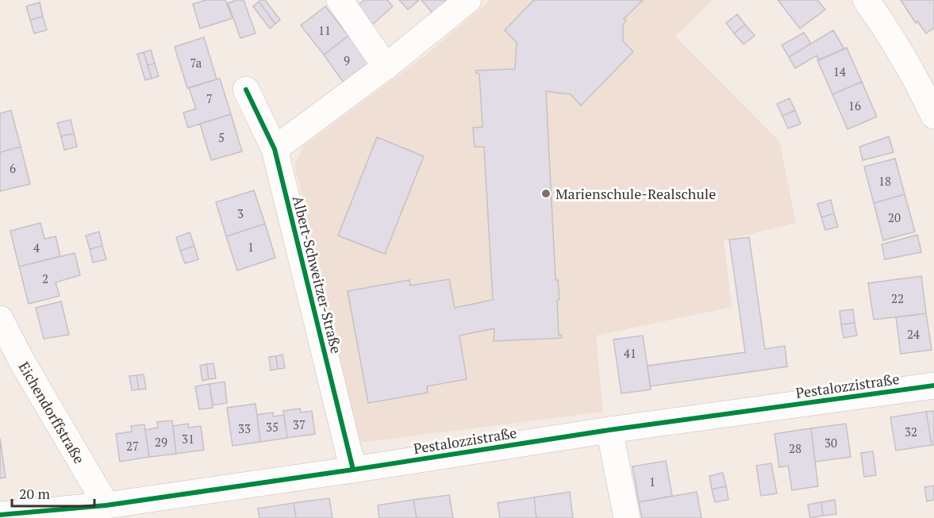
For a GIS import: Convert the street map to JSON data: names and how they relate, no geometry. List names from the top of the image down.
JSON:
{
  "streets": {
    "street": ["Albert-Schweitzer-Straße", "Pestalozzistraße", "Eichendorffstraße"]
  },
  "crossings": [
    ["Albert-Schweitzer-Straße", "Pestalozzistraße"],
    ["Pestalozzistraße", "Eichendorffstraße"]
  ],
  "places": ["Marienschule-Realschule"],
  "house_numbers": [
    "11",
    "9",
    "7a",
    "14",
    "7",
    "16",
    "5",
    "6",
    "18",
    "3",
    "20",
    "1",
    "4",
    "2",
    "22",
    "24",
    "41",
    "37",
    "35",
    "33",
    "32",
    "31",
    "29",
    "30",
    "27",
    "28",
    "1"
  ],
  "scale_bar": "20 m"
}
